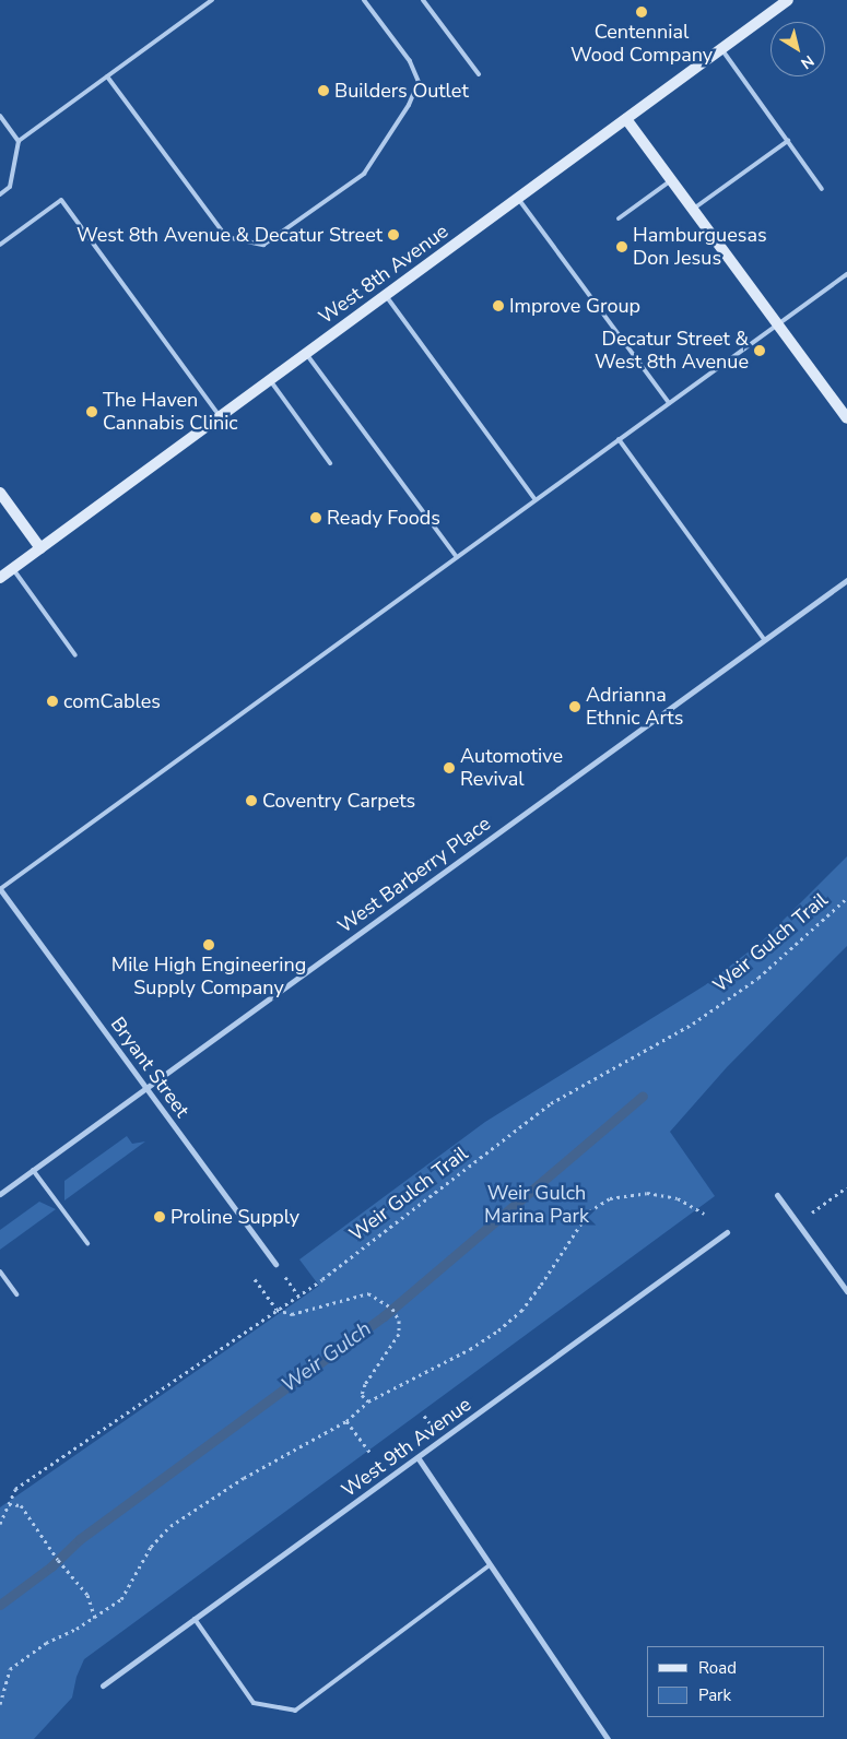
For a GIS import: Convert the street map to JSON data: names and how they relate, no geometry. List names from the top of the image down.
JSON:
{
  "streets": {
    "main road": ["West 8th Avenue"],
    "street": ["West Barberry Place", "Bryant Street", "West 9th Avenue"],
    "path": ["Weir Gulch Trail"]
  },
  "crossings": [
    ["West Barberry Place", "Bryant Street"]
  ],
  "water": ["Weir Gulch"],
  "parks": ["Weir Gulch Marina Park"],
  "places": [
    "Centennial Wood Company",
    "Builders Outlet",
    "West 8th Avenue & Decatur Street",
    "Hamburguesas Don Jesus",
    "Improve Group",
    "Decatur Street & West 8th Avenue",
    "The Haven Cannabis Clinic",
    "Ready Foods",
    "comCables",
    "Adrianna Ethnic Arts",
    "Automotive Revival",
    "Coventry Carpets",
    "Mile High Engineering Supply Company",
    "Proline Supply"
  ],
  "legend": ["Road", "Park"],
  "north": "bottom right"
}
